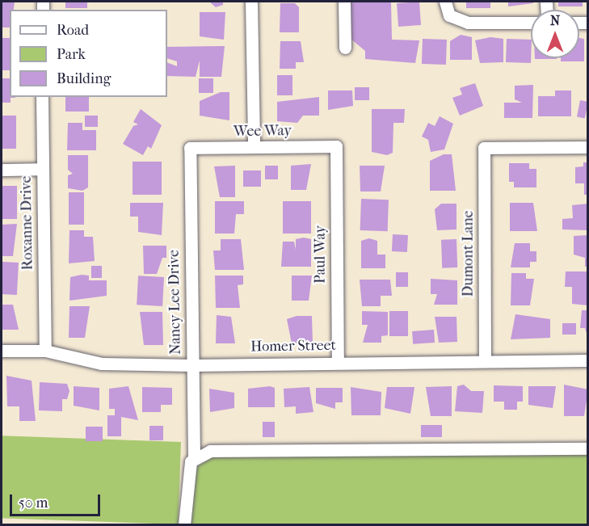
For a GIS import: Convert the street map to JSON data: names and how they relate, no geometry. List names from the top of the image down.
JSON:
{
  "streets": {
    "street": [
      "Wee Way",
      "Roxanne Drive",
      "Dumont Lane",
      "Paul Way",
      "Nancy Lee Drive",
      "Homer Street"
    ]
  },
  "crossings": [
    ["Wee Way", "Paul Way"],
    ["Wee Way", "Nancy Lee Drive"],
    ["Roxanne Drive", "Homer Street"],
    ["Dumont Lane", "Homer Street"],
    ["Paul Way", "Homer Street"],
    ["Nancy Lee Drive", "Homer Street"]
  ],
  "legend": ["Road", "Park", "Building"],
  "scale_bar": "50 m",
  "north": "top"
}
